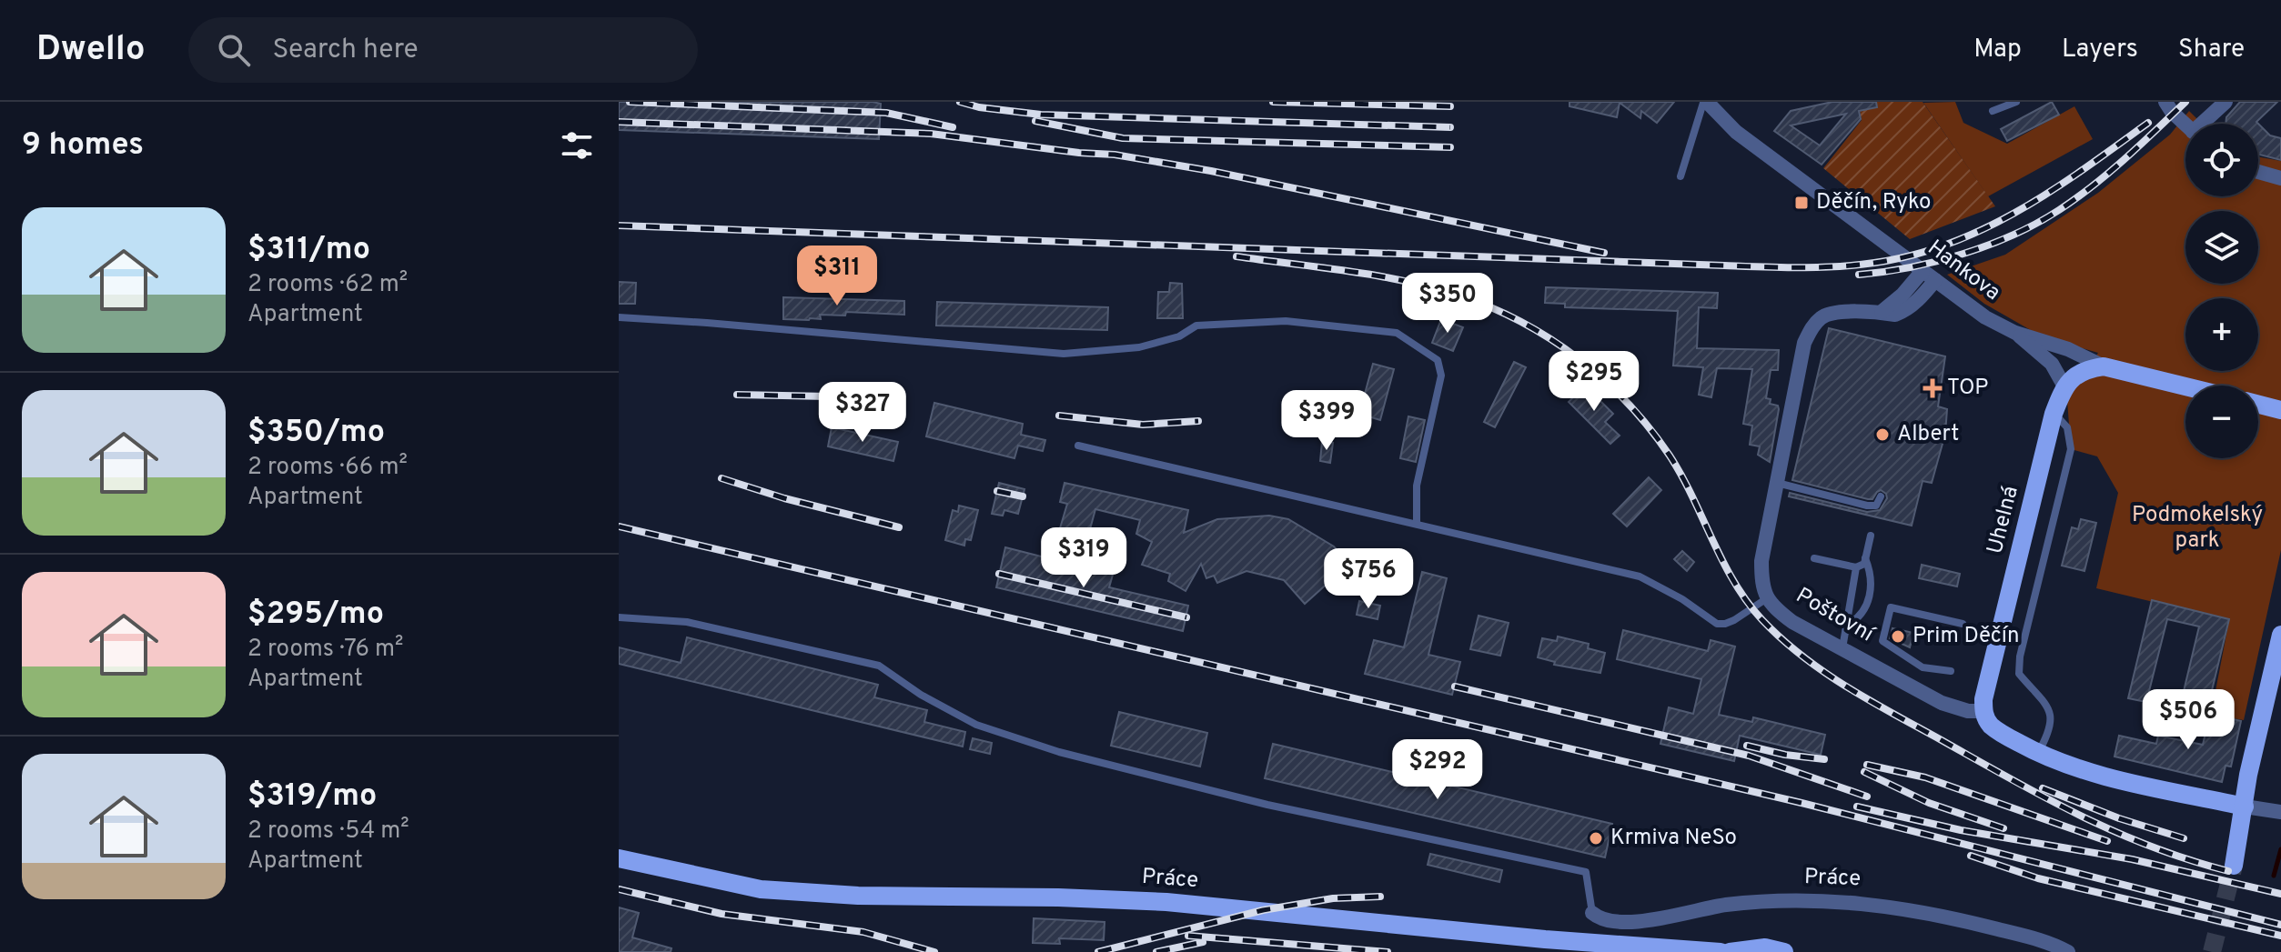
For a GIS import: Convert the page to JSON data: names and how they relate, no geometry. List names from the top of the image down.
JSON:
{
  "streets": {
    "main road": ["Hankova", "Uhelná", "Práce"],
    "street": ["Poštovní"]
  },
  "crossings": [
    ["Hankova", "Poštovní"],
    ["Uhelná", "Poštovní"]
  ],
  "parks": ["Podmokelský park"],
  "places": {
    "transit": ["Děčín, Ryko"],
    "health": ["TOP"],
    "other": ["Albert", "Prim Děčín", "Krmiva NeSo"]
  },
  "page": {
    "header": "Dwello",
    "search": "Search here",
    "nav": ["Map", "Layers", "Share"],
    "heading": "9 homes",
    "map_buttons": ["+", "−"],
    "list": [
      {
        "name": "$311/mo",
        "note": "2 rooms · 62 m² · Apartment"
      },
      {
        "name": "$350/mo",
        "note": "2 rooms · 66 m² · Apartment"
      },
      {
        "name": "$295/mo",
        "note": "2 rooms · 76 m² · Apartment"
      },
      {
        "name": "$319/mo",
        "note": "2 rooms · 54 m² · Apartment"
      }
    ],
    "price": [
      "$311",
      "$350",
      "$295",
      "$327",
      "$399",
      "$319",
      "$756",
      "$506",
      "$292"
    ]
  }
}
